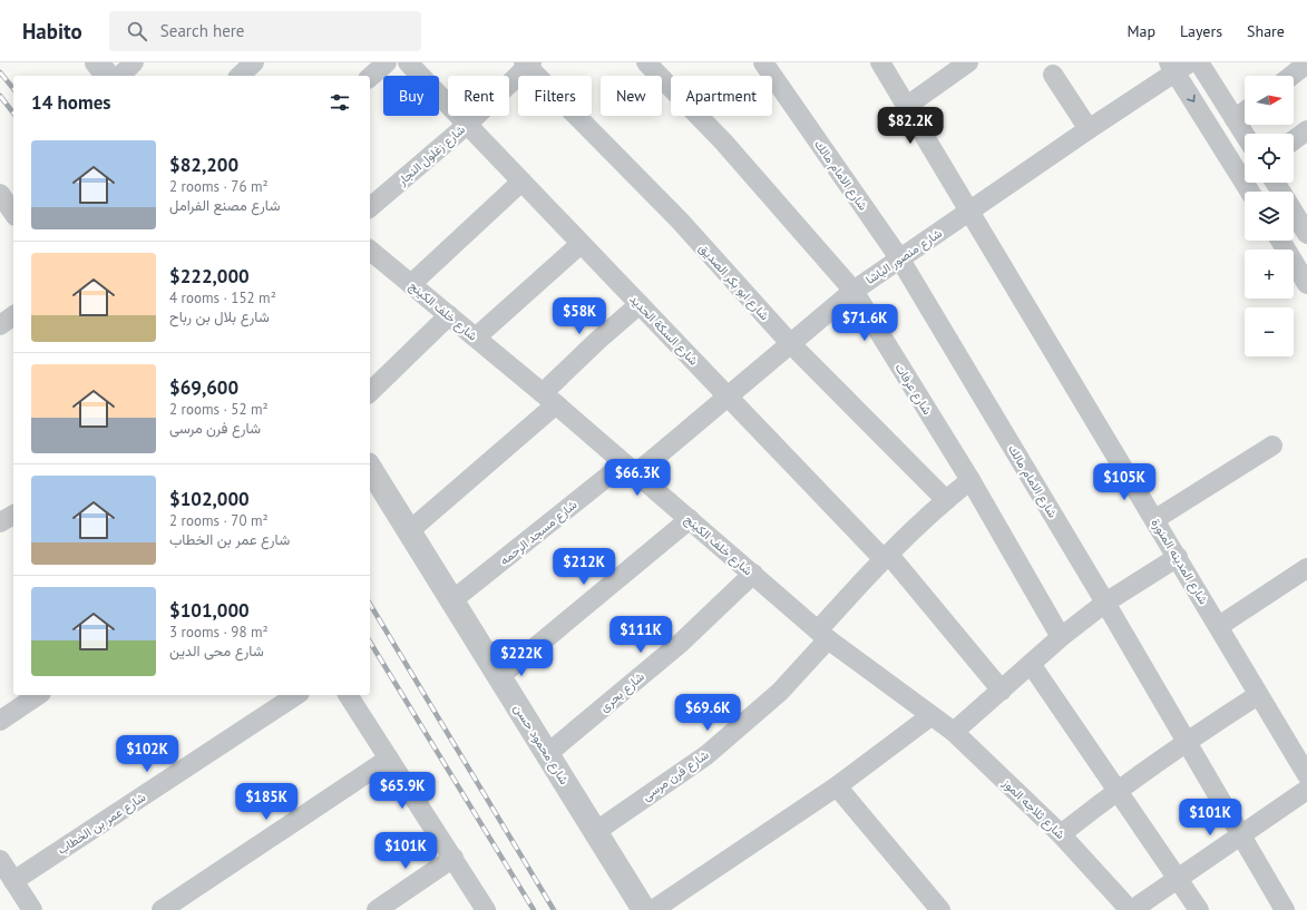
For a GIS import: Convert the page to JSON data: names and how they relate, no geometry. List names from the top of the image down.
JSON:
{
  "streets": {
    "street": [
      "شارع زغلول النجار",
      "شارع الامام مالك",
      "شارع منصور الباشا",
      "شارع ابو بكر الصديق",
      "شارع خلف الكينج",
      "شارع السكة الحديد",
      "شارع عرفات",
      "شارع مسجد الرحمه",
      "شارع المدينه المنورة",
      "شارع بحرى",
      "شارع محمود حسن",
      "شارع فرن مرسى",
      "شارع ثلاجه الموز",
      "شارع عمر بن الخطاب"
    ]
  },
  "crossings": [
    ["شارع زغلول النجار", "شارع ابو بكر الصديق"],
    ["شارع زغلول النجار", "شارع السكة الحديد"],
    ["شارع الامام مالك", "شارع منصور الباشا"],
    ["شارع منصور الباشا", "شارع ابو بكر الصديق"],
    ["شارع منصور الباشا", "شارع خلف الكينج"],
    ["شارع منصور الباشا", "شارع السكة الحديد"],
    ["شارع منصور الباشا", "شارع عرفات"],
    ["شارع منصور الباشا", "شارع مسجد الرحمه"],
    ["شارع منصور الباشا", "شارع المدينه المنورة"],
    ["شارع ابو بكر الصديق", "شارع فرن مرسى"],
    ["شارع خلف الكينج", "شارع مسجد الرحمه"],
    ["شارع خلف الكينج", "شارع بحرى"],
    ["شارع خلف الكينج", "شارع فرن مرسى"],
    ["شارع خلف الكينج", "شارع ثلاجه الموز"],
    ["شارع السكة الحديد", "شارع فرن مرسى"],
    ["شارع عرفات", "شارع فرن مرسى"],
    ["شارع مسجد الرحمه", "شارع محمود حسن"],
    ["شارع بحرى", "شارع محمود حسن"],
    ["شارع محمود حسن", "شارع فرن مرسى"]
  ],
  "north": "right",
  "page": {
    "header": "Habito",
    "search": "Search here",
    "nav": ["Map", "Layers", "Share"],
    "map_buttons": ["+", "−"],
    "chip": [
      "Buy",
      "Rent",
      "Filters",
      "New",
      "Apartment"
    ],
    "heading": "14 homes",
    "price": [
      "$82.2K",
      "$58K",
      "$71.6K",
      "$66.3K",
      "$105K",
      "$212K",
      "$111K",
      "$222K",
      "$69.6K",
      "$102K",
      "$65.9K",
      "$185K",
      "$101K",
      "$101K"
    ],
    "list": [
      {
        "name": "$82,200",
        "note": "2 rooms · 76 m² · شارع مصنع الفرامل"
      },
      {
        "name": "$222,000",
        "note": "4 rooms · 152 m² · شارع بلال بن رباح"
      },
      {
        "name": "$69,600",
        "note": "2 rooms · 52 m² · شارع فرن مرسى"
      },
      {
        "name": "$102,000",
        "note": "2 rooms · 70 m² · شارع عمر بن الخطاب"
      },
      {
        "name": "$101,000",
        "note": "3 rooms · 98 m² · شارع محى الدين"
      }
    ]
  }
}
